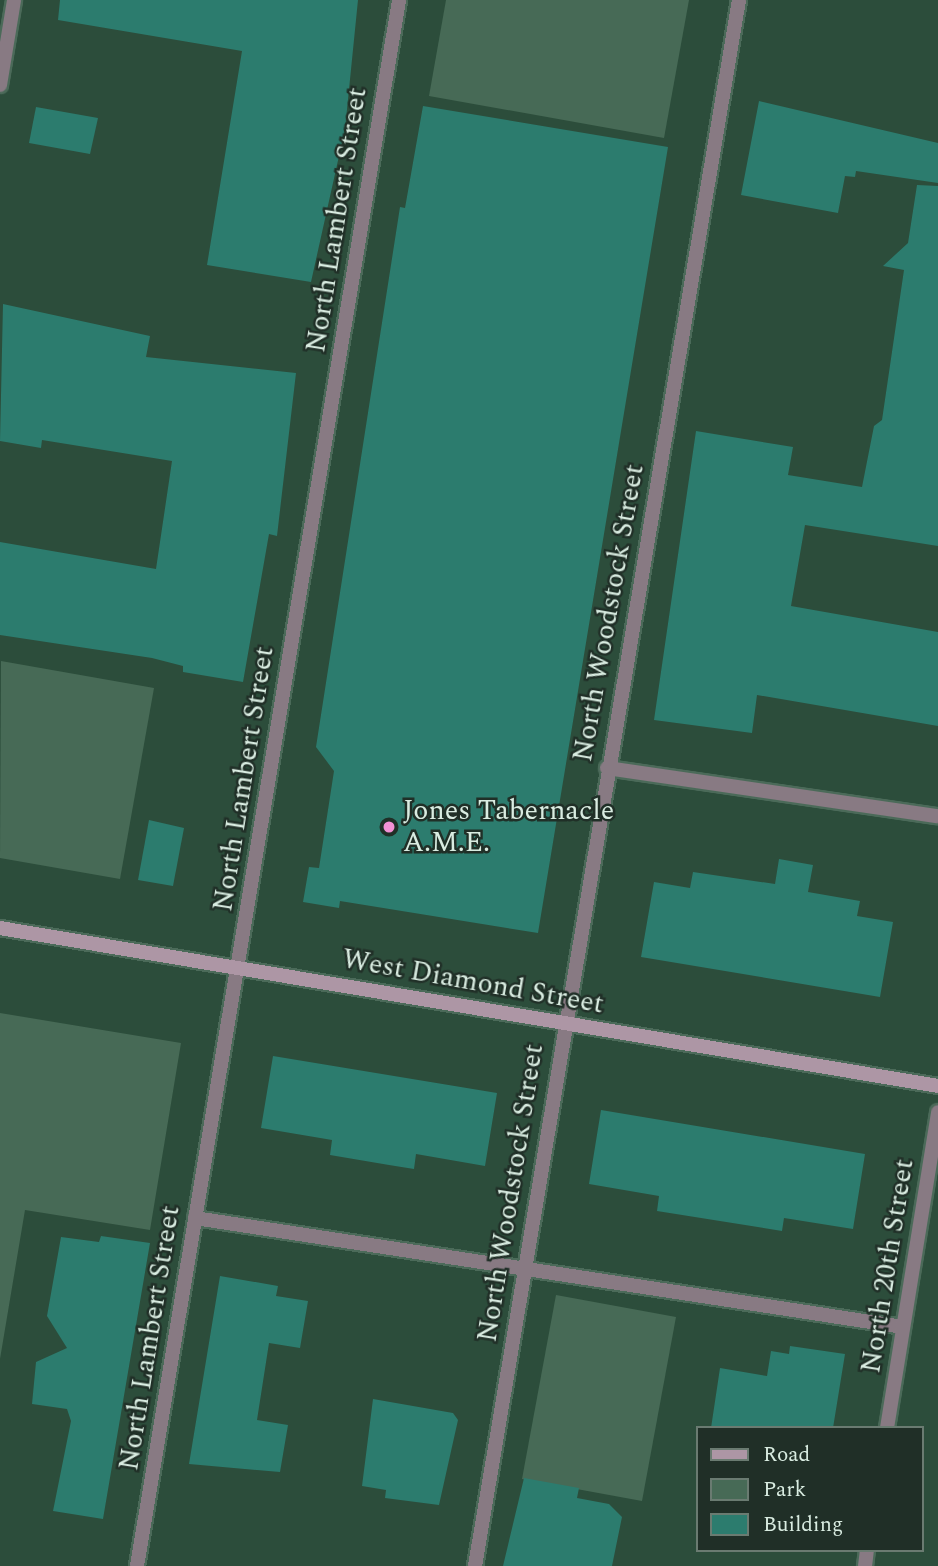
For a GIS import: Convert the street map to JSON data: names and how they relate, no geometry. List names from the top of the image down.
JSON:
{
  "streets": {
    "main road": ["West Diamond Street"],
    "street": ["North Lambert Street", "North Woodstock Street", "North 20th Street"]
  },
  "crossings": [
    ["North Lambert Street", "West Diamond Street"],
    ["North Woodstock Street", "West Diamond Street"]
  ],
  "places": ["Jones Tabernacle A.M.E."],
  "legend": ["Road", "Park", "Building"]
}
